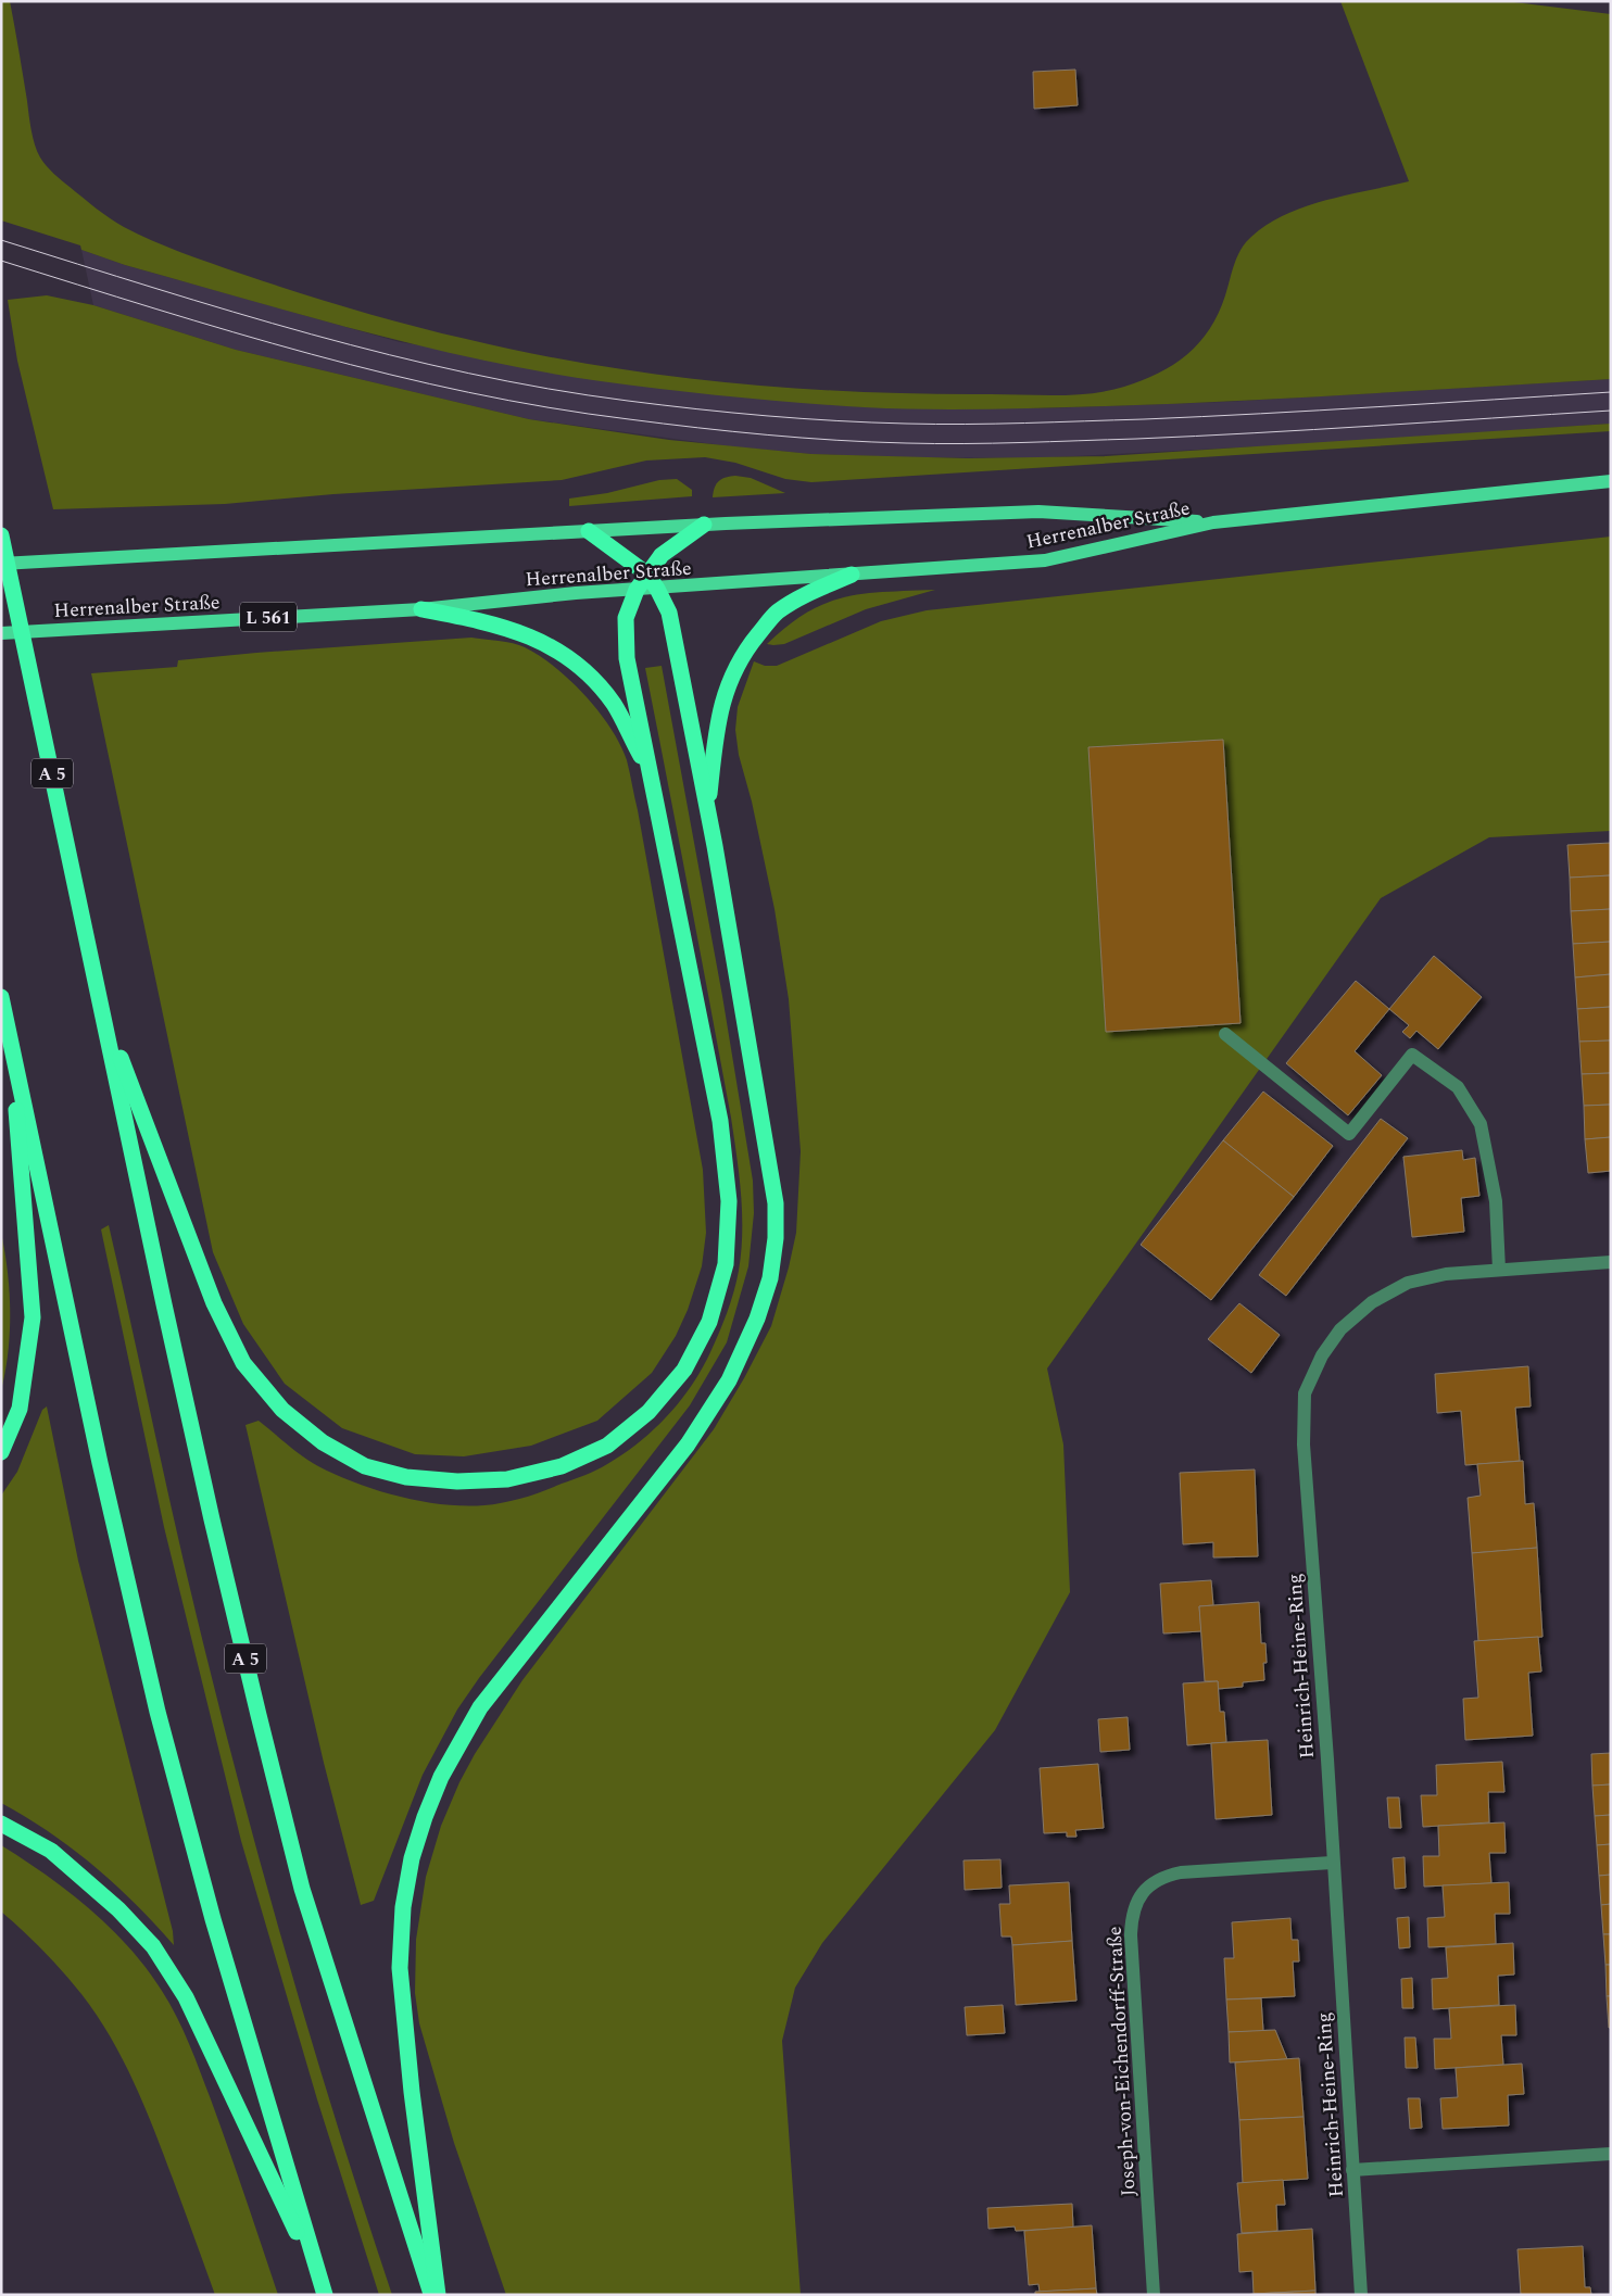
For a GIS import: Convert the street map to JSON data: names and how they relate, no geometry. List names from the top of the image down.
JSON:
{
  "streets": {
    "highway": ["A 5"],
    "main road": ["Herrenalber Straße", "L 561"],
    "street": ["Heinrich-Heine-Ring", "Joseph-von-Eichendorff-Straße"]
  },
  "crossings": [
    ["Heinrich-Heine-Ring", "Joseph-von-Eichendorff-Straße"]
  ]
}
